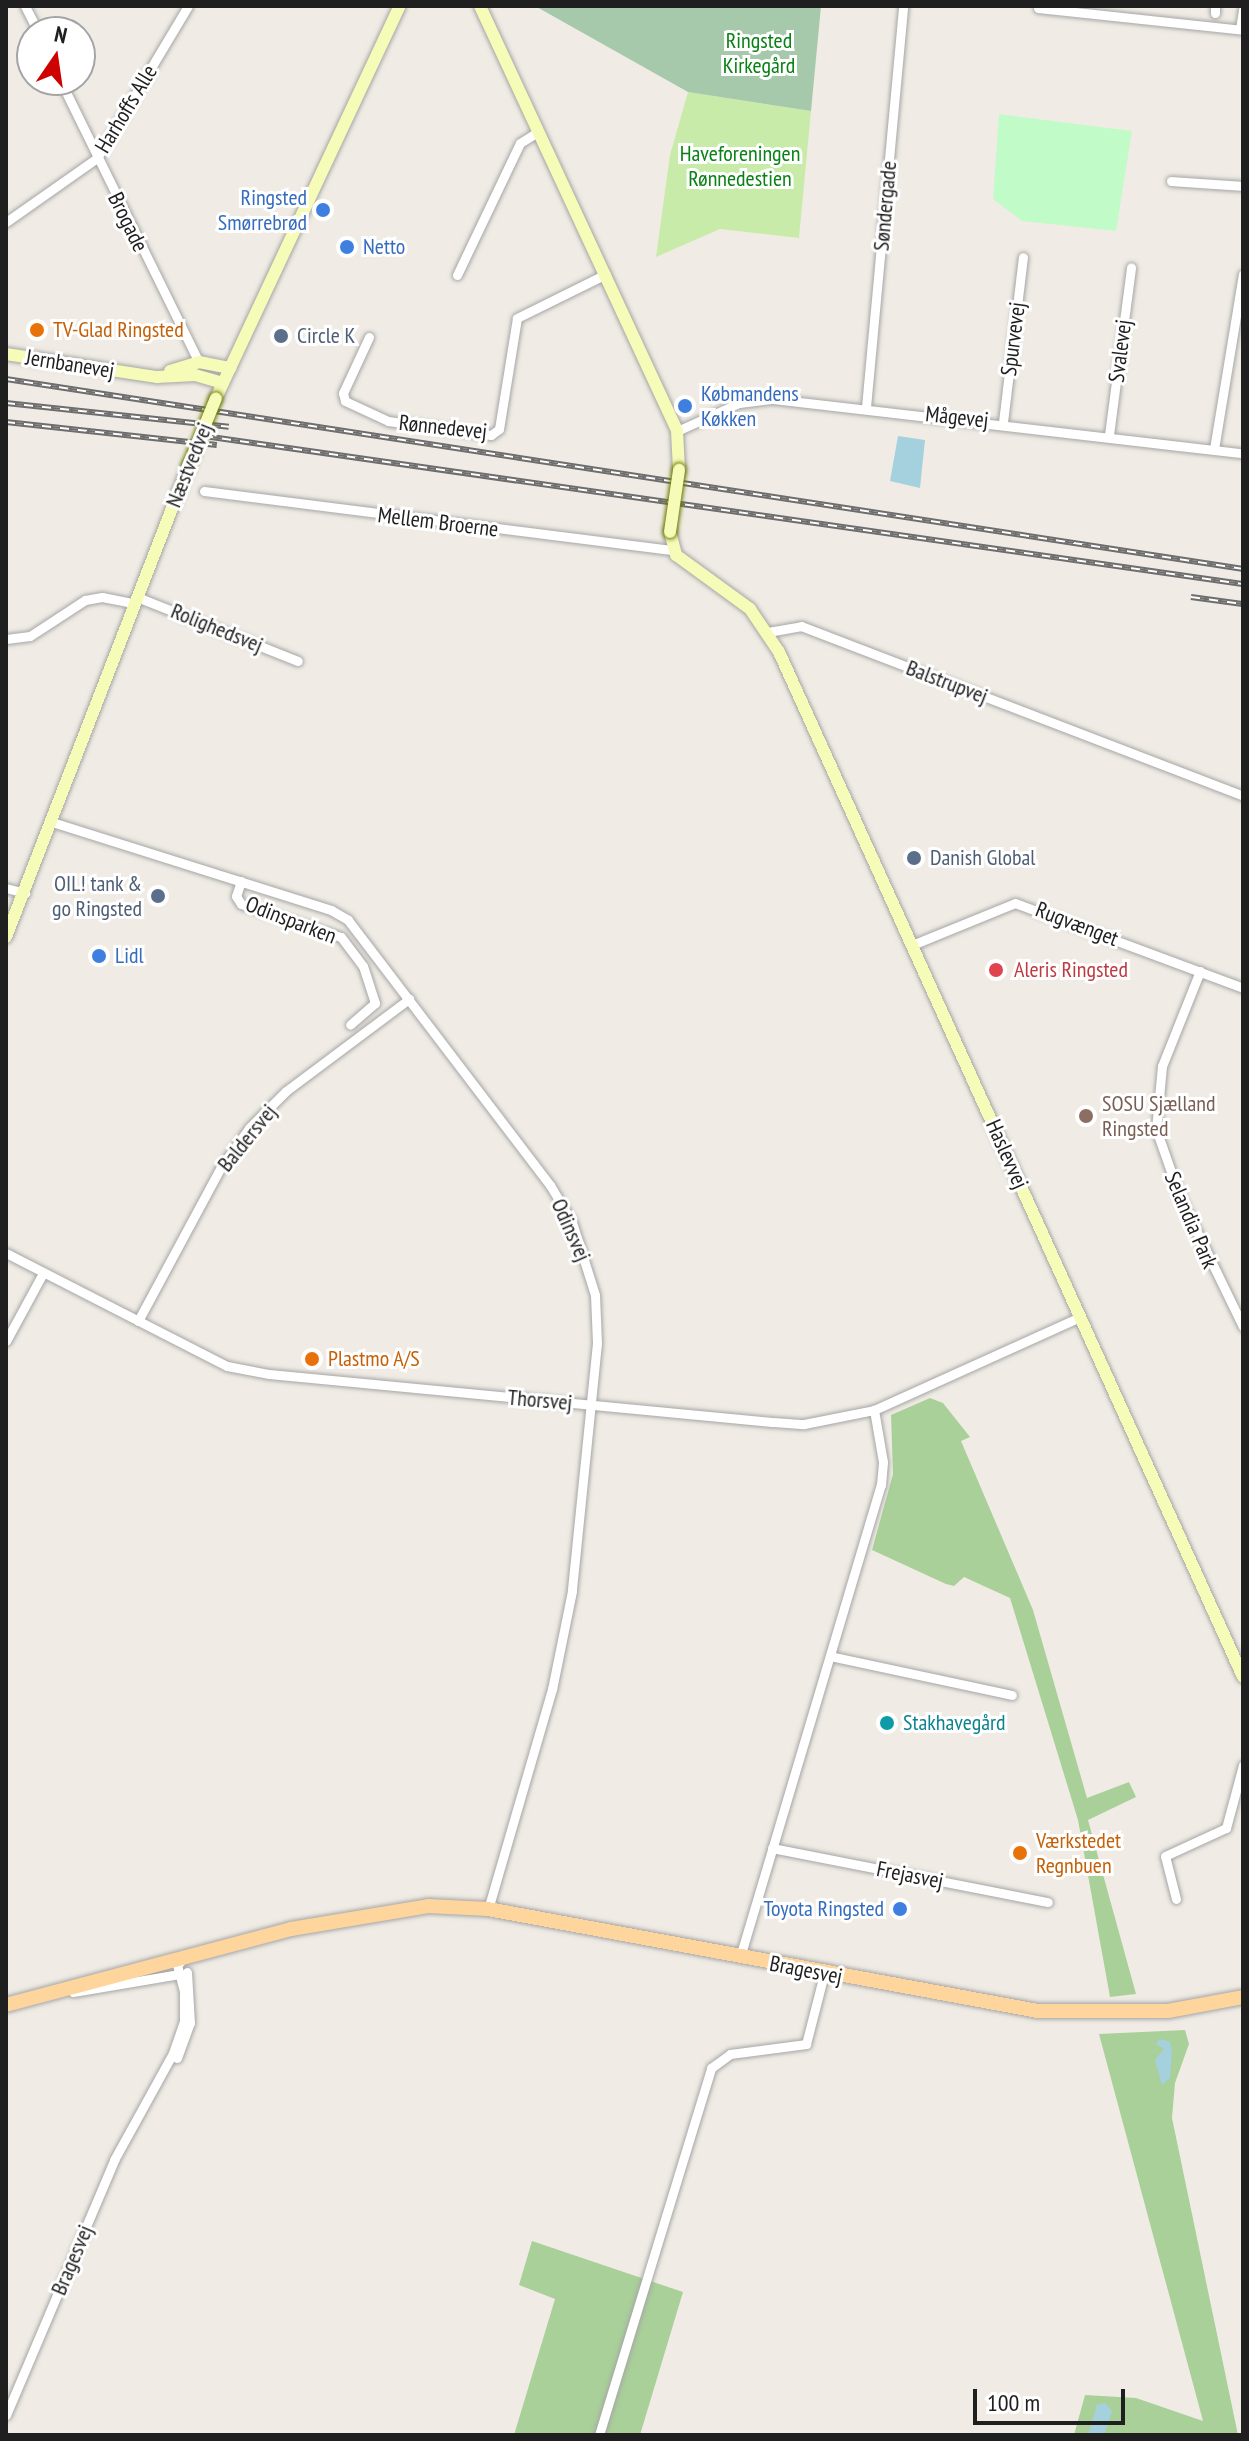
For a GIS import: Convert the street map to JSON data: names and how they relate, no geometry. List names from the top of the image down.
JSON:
{
  "streets": {
    "main road": ["Bragesvej"],
    "street": [
      "Harhoffs Alle",
      "Søndergade",
      "Brogade",
      "Spurvevej",
      "Svalevej",
      "Jernbanevej",
      "Mågevej",
      "Rønnedevej",
      "Næstvedvej",
      "Mellem Broerne",
      "Rolighedsvej",
      "Balstrupvej",
      "Odinsparken",
      "Rugvænget",
      "Baldersvej",
      "Haslevvej",
      "Selandia Park",
      "Odinsvej",
      "Thorsvej",
      "Frejasvej"
    ]
  },
  "crossings": [
    ["Harhoffs Alle", "Brogade"],
    ["Søndergade", "Mågevej"],
    ["Brogade", "Jernbanevej"],
    ["Spurvevej", "Mågevej"],
    ["Svalevej", "Mågevej"],
    ["Jernbanevej", "Næstvedvej"],
    ["Næstvedvej", "Rolighedsvej"],
    ["Næstvedvej", "Odinsvej"],
    ["Balstrupvej", "Haslevvej"],
    ["Odinsparken", "Odinsvej"],
    ["Rugvænget", "Haslevvej"],
    ["Rugvænget", "Selandia Park"],
    ["Baldersvej", "Odinsvej"],
    ["Baldersvej", "Thorsvej"],
    ["Haslevvej", "Thorsvej"],
    ["Odinsvej", "Thorsvej"],
    ["Odinsvej", "Bragesvej"]
  ],
  "parks": ["Ringsted Kirkegård", "Haveforeningen Rønnedestien"],
  "places": [
    "Ringsted Smørrebrød",
    "Netto",
    "TV-Glad Ringsted",
    "Circle K",
    "Købmandens Køkken",
    "Danish Global",
    "OIL! tank & go Ringsted",
    "Lidl",
    "Aleris Ringsted",
    "SOSU Sjælland Ringsted",
    "Plastmo A/S",
    "Stakhavegård",
    "Værkstedet Regnbuen",
    "Toyota Ringsted"
  ],
  "scale_bar": "100 m",
  "north": "top"
}
